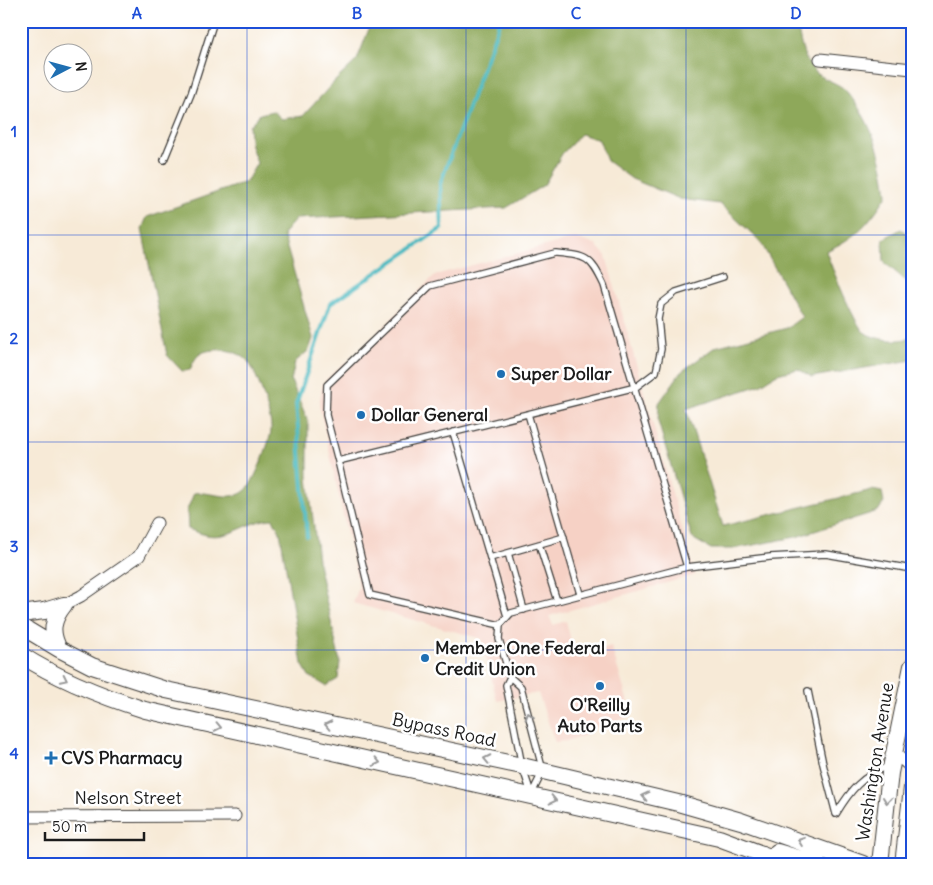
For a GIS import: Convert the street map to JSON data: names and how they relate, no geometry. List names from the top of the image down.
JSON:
{
  "streets": {
    "main road": ["Bypass Road", "Washington Avenue"],
    "street": ["Nelson Street"]
  },
  "places": {
    "other": [
      "Super Dollar",
      "Dollar General",
      "Member One Federal Credit Union",
      "O'Reilly Auto Parts"
    ],
    "health": ["CVS Pharmacy"]
  },
  "scale_bar": "50 m",
  "north": "right",
  "grid": {
    "columns": [
      "A",
      "B",
      "C",
      "D"
    ],
    "rows": [
      "1",
      "2",
      "3",
      "4"
    ]
  }
}
